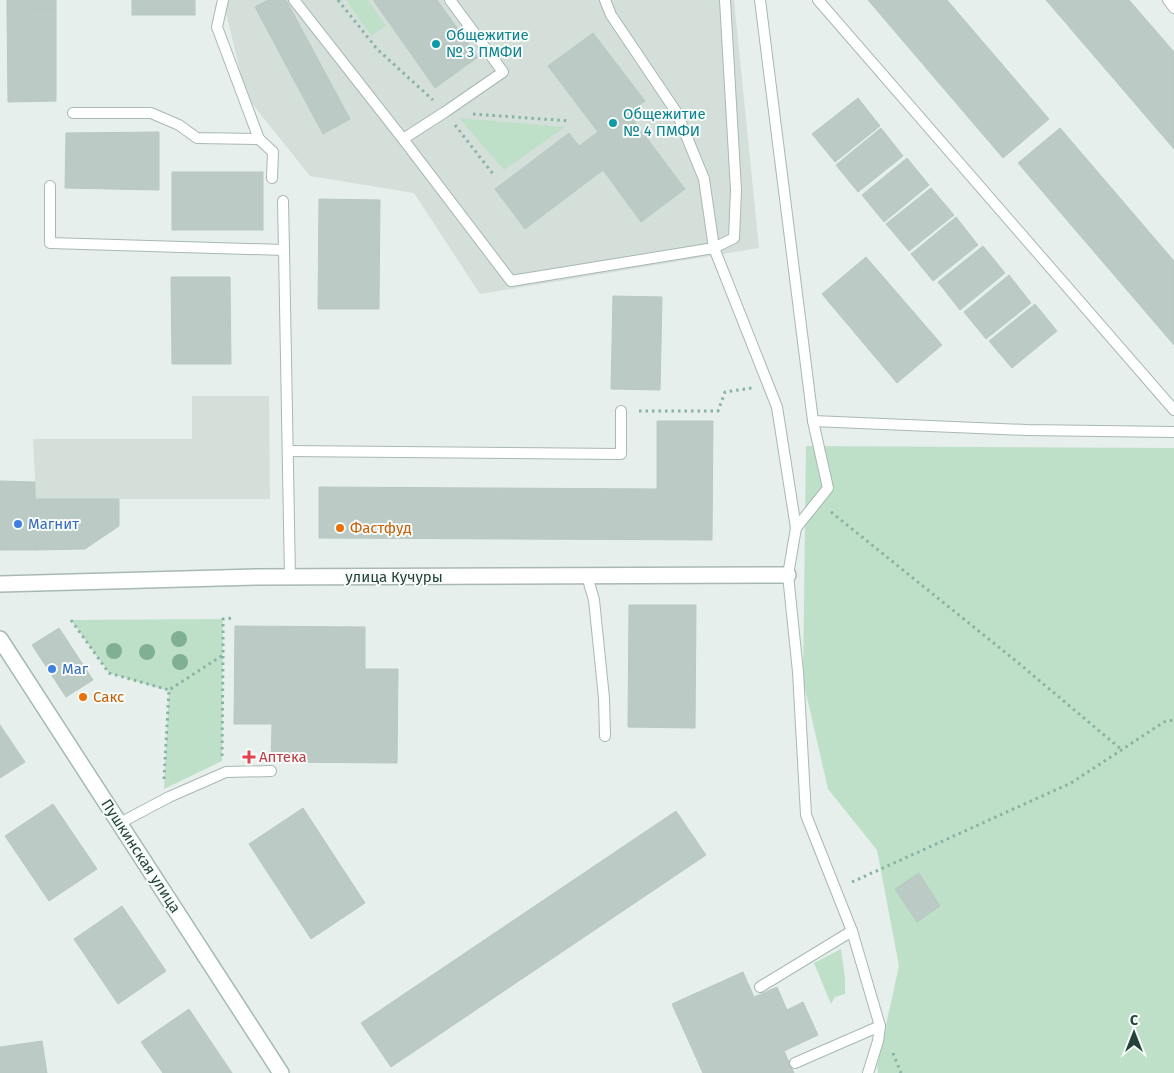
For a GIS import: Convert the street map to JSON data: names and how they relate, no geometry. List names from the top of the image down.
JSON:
{
  "streets": {
    "street": ["улица Кучуры", "Пушкинская улица"]
  },
  "places": {
    "other": [
      "Общежитие № 3 ПМФИ",
      "Общежитие № 4 ПМФИ",
      "Магнит",
      "Фастфуд",
      "Маг",
      "Сакс"
    ],
    "health": ["Аптека"]
  },
  "north": "top"
}
